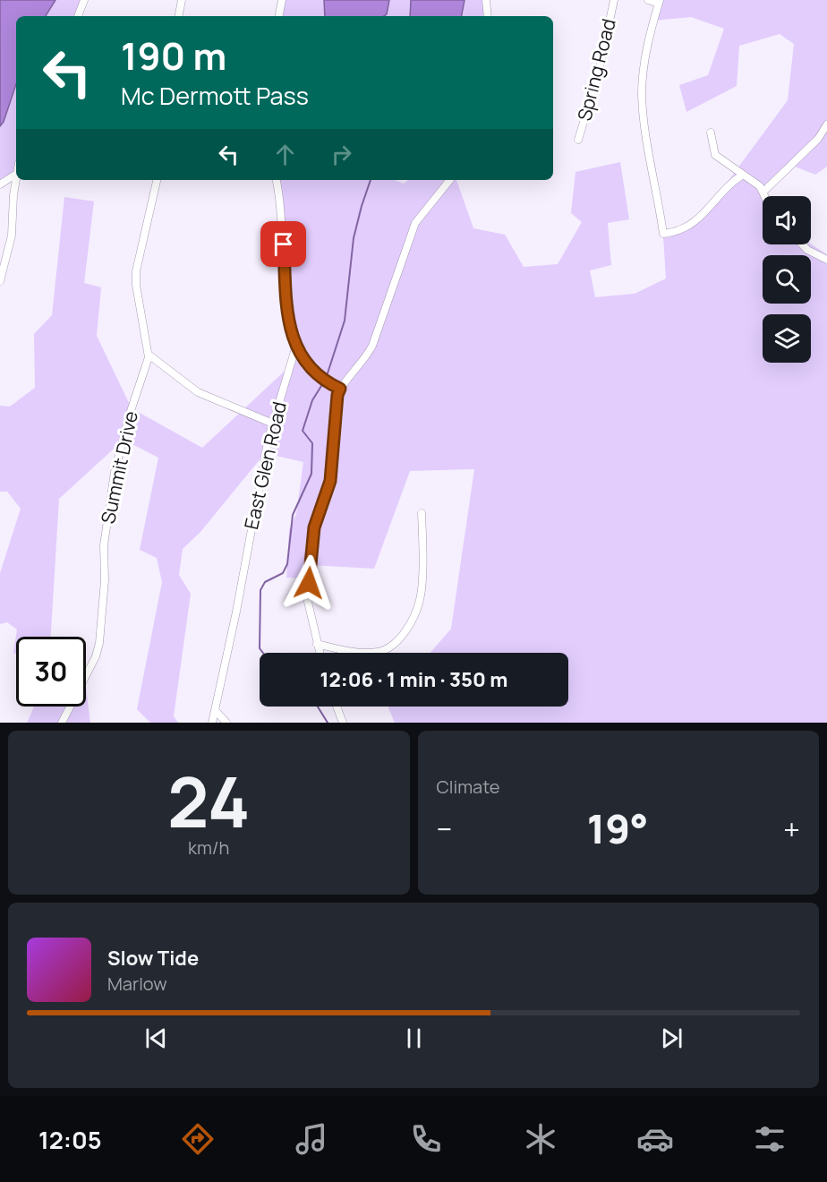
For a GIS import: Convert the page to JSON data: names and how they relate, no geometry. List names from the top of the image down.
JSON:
{
  "streets": {
    "street": ["Spring Road", "East Glen Road", "Summit Drive"]
  },
  "page": {
    "turn": ["190 m", "Mc Dermott Pass"],
    "limit": "30",
    "trip": "12:06 · 1 min · 350 m",
    "tile": [
      ["24", "km/h"],
      "Climate"
    ],
    "heat": ["−", "19°", "+"],
    "song": ["Slow Tide", "Marlow"],
    "tabs": "12:05"
  }
}
